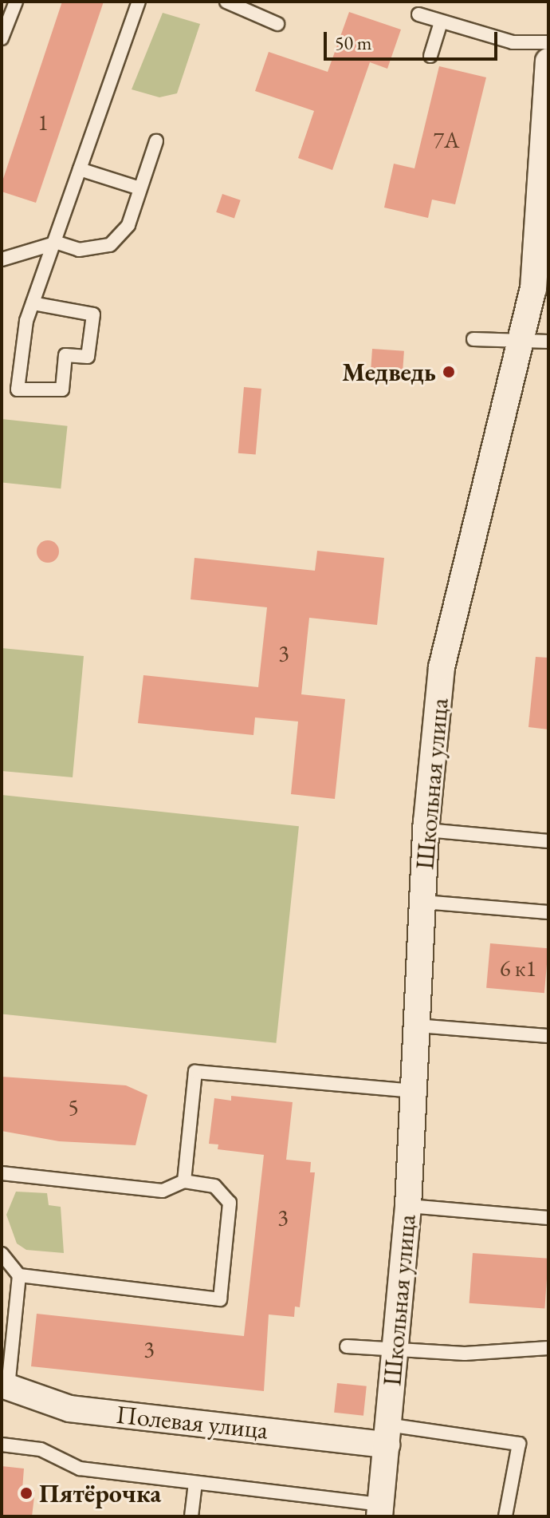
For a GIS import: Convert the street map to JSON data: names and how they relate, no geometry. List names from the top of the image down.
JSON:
{
  "streets": {
    "street": ["Школьная улица", "Полевая улица"]
  },
  "crossings": [
    ["Школьная улица", "Полевая улица"]
  ],
  "places": ["Медведь", "Пятёрочка"],
  "house_numbers": [
    "1",
    "7А",
    "3",
    "6 к1",
    "5",
    "3",
    "3"
  ],
  "scale_bar": "50 m"
}
